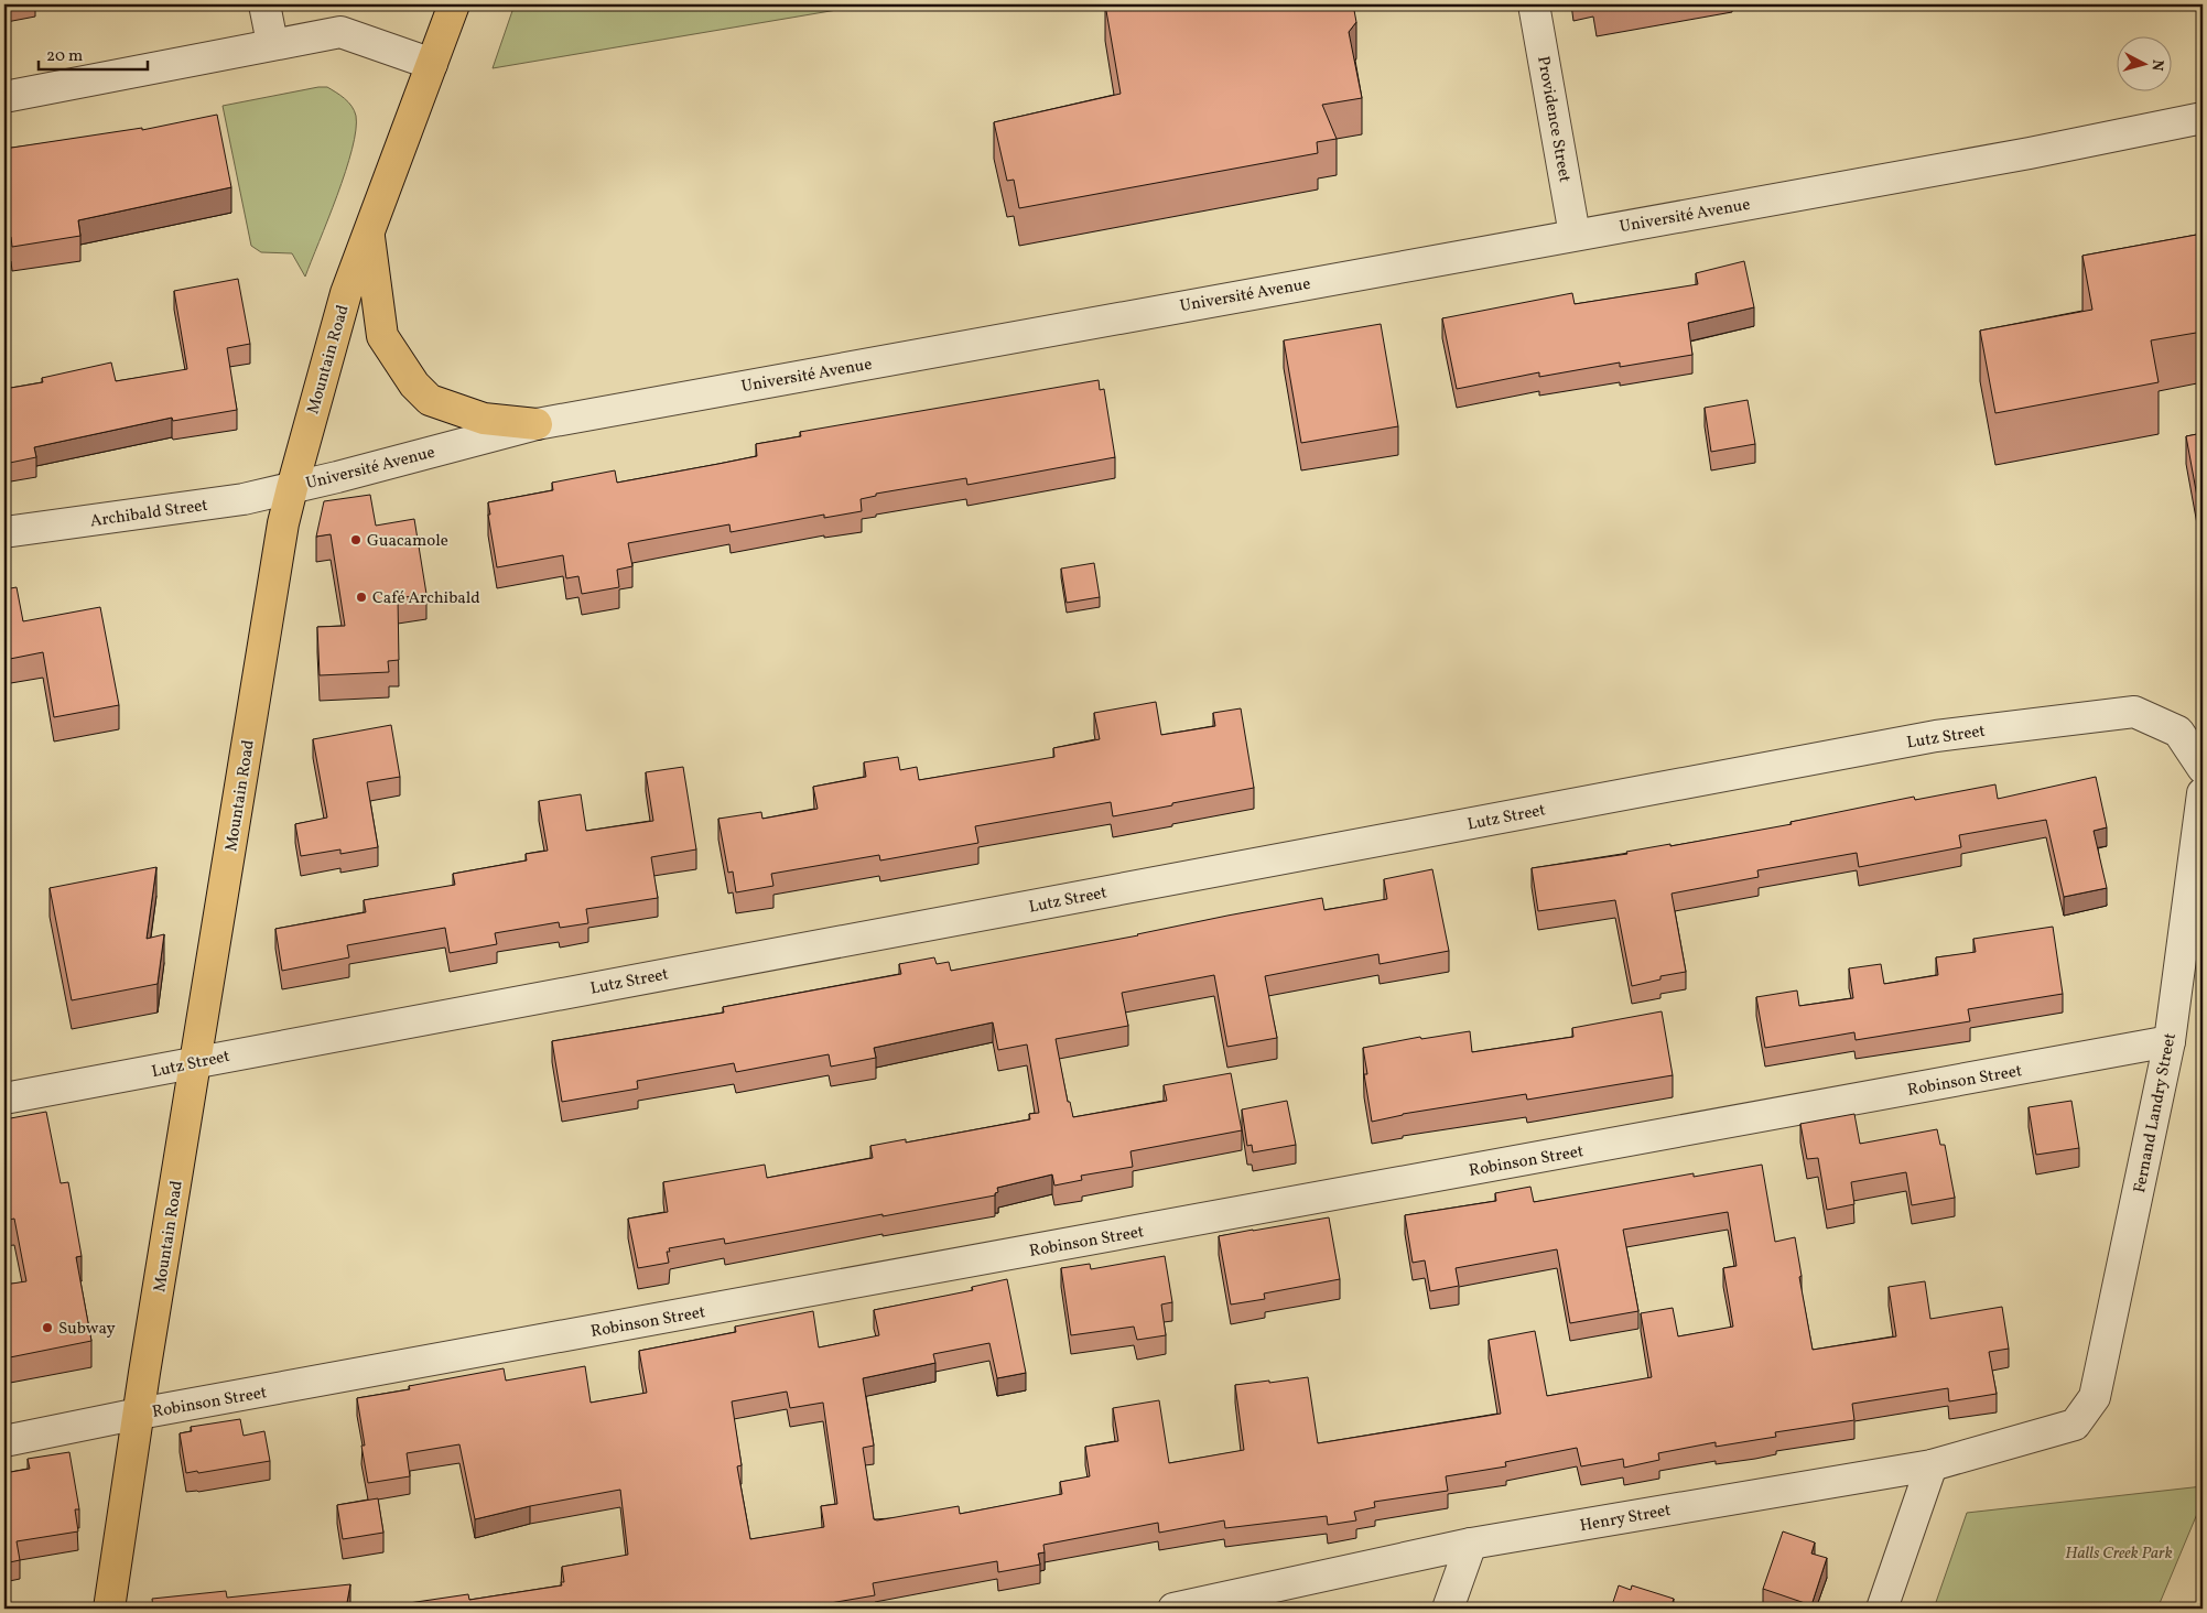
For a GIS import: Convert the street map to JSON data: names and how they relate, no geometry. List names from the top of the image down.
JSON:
{
  "streets": {
    "main road": ["Mountain Road"],
    "street": [
      "Providence Street",
      "Université Avenue",
      "Archibald Street",
      "Lutz Street",
      "Robinson Street",
      "Fernand Landry Street",
      "Henry Street"
    ]
  },
  "crossings": [
    ["Providence Street", "Université Avenue"],
    ["Université Avenue", "Mountain Road"],
    ["Université Avenue", "Archibald Street"],
    ["Mountain Road", "Archibald Street"],
    ["Mountain Road", "Lutz Street"],
    ["Mountain Road", "Robinson Street"],
    ["Robinson Street", "Fernand Landry Street"],
    ["Fernand Landry Street", "Henry Street"]
  ],
  "parks": ["Halls Creek Park"],
  "places": ["Guacamole", "Café Archibald", "Subway"],
  "scale_bar": "20 m",
  "north": "right"
}
